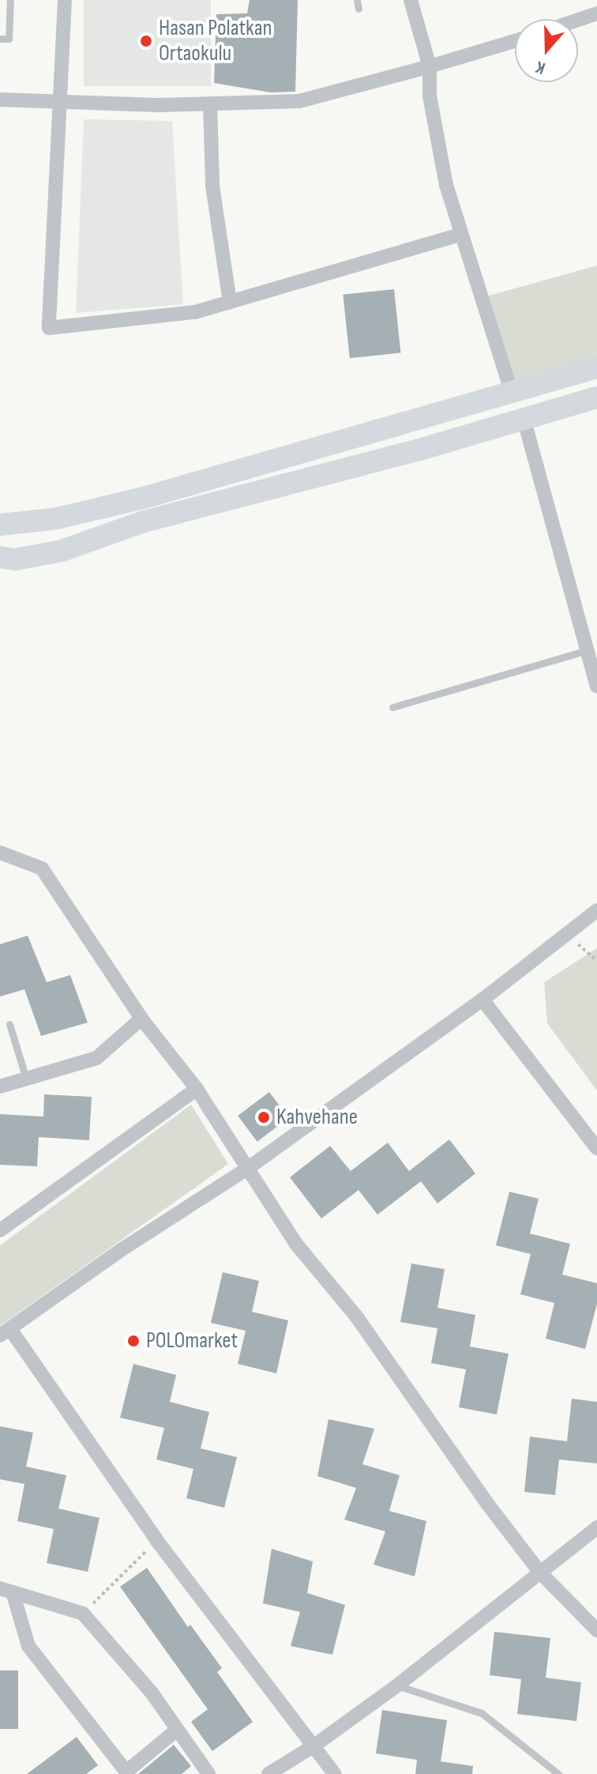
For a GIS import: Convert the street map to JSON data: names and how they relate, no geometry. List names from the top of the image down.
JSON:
{
  "places": ["Hasan Polatkan Ortaokulu", "Kahvehane", "POLOmarket"],
  "north": "bottom"
}
